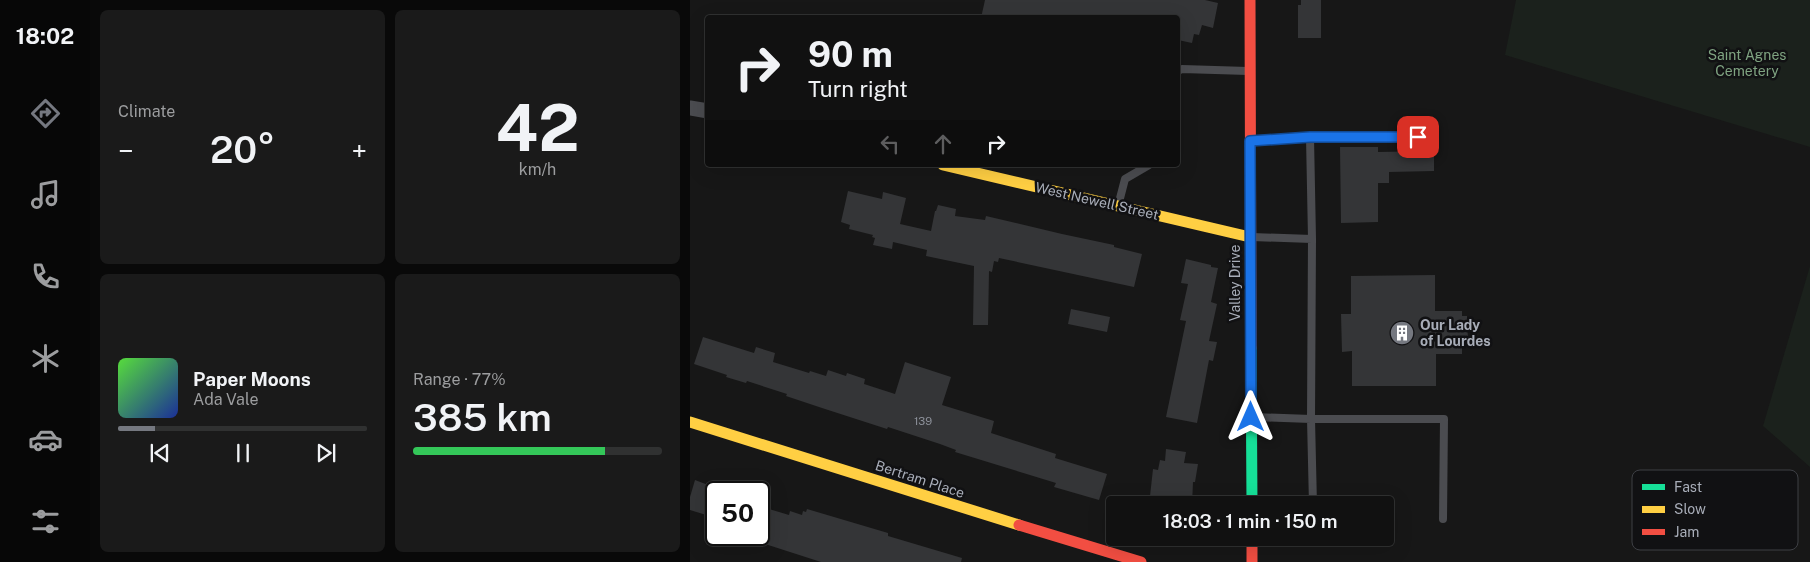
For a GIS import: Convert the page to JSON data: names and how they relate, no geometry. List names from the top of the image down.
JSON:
{
  "streets": {
    "street": ["West Newell Street", "Valley Drive", "Bertram Place"]
  },
  "crossings": [
    ["West Newell Street", "Valley Drive"]
  ],
  "parks": ["Saint Agnes Cemetery"],
  "places": {
    "building": ["Our Lady of Lourdes"]
  },
  "house_numbers": ["139"],
  "legend": ["Fast", "Slow", "Jam"],
  "page": {
    "tabs": "18:02",
    "tile": [
      "Climate",
      ["42", "km/h"],
      ["Range · 77%", "385 km"]
    ],
    "turn": ["90 m", "Turn right"],
    "heat": ["−", "20°", "+"],
    "song": ["Paper Moons", "Ada Vale"],
    "limit": "50",
    "trip": "18:03 · 1 min · 150 m"
  }
}
